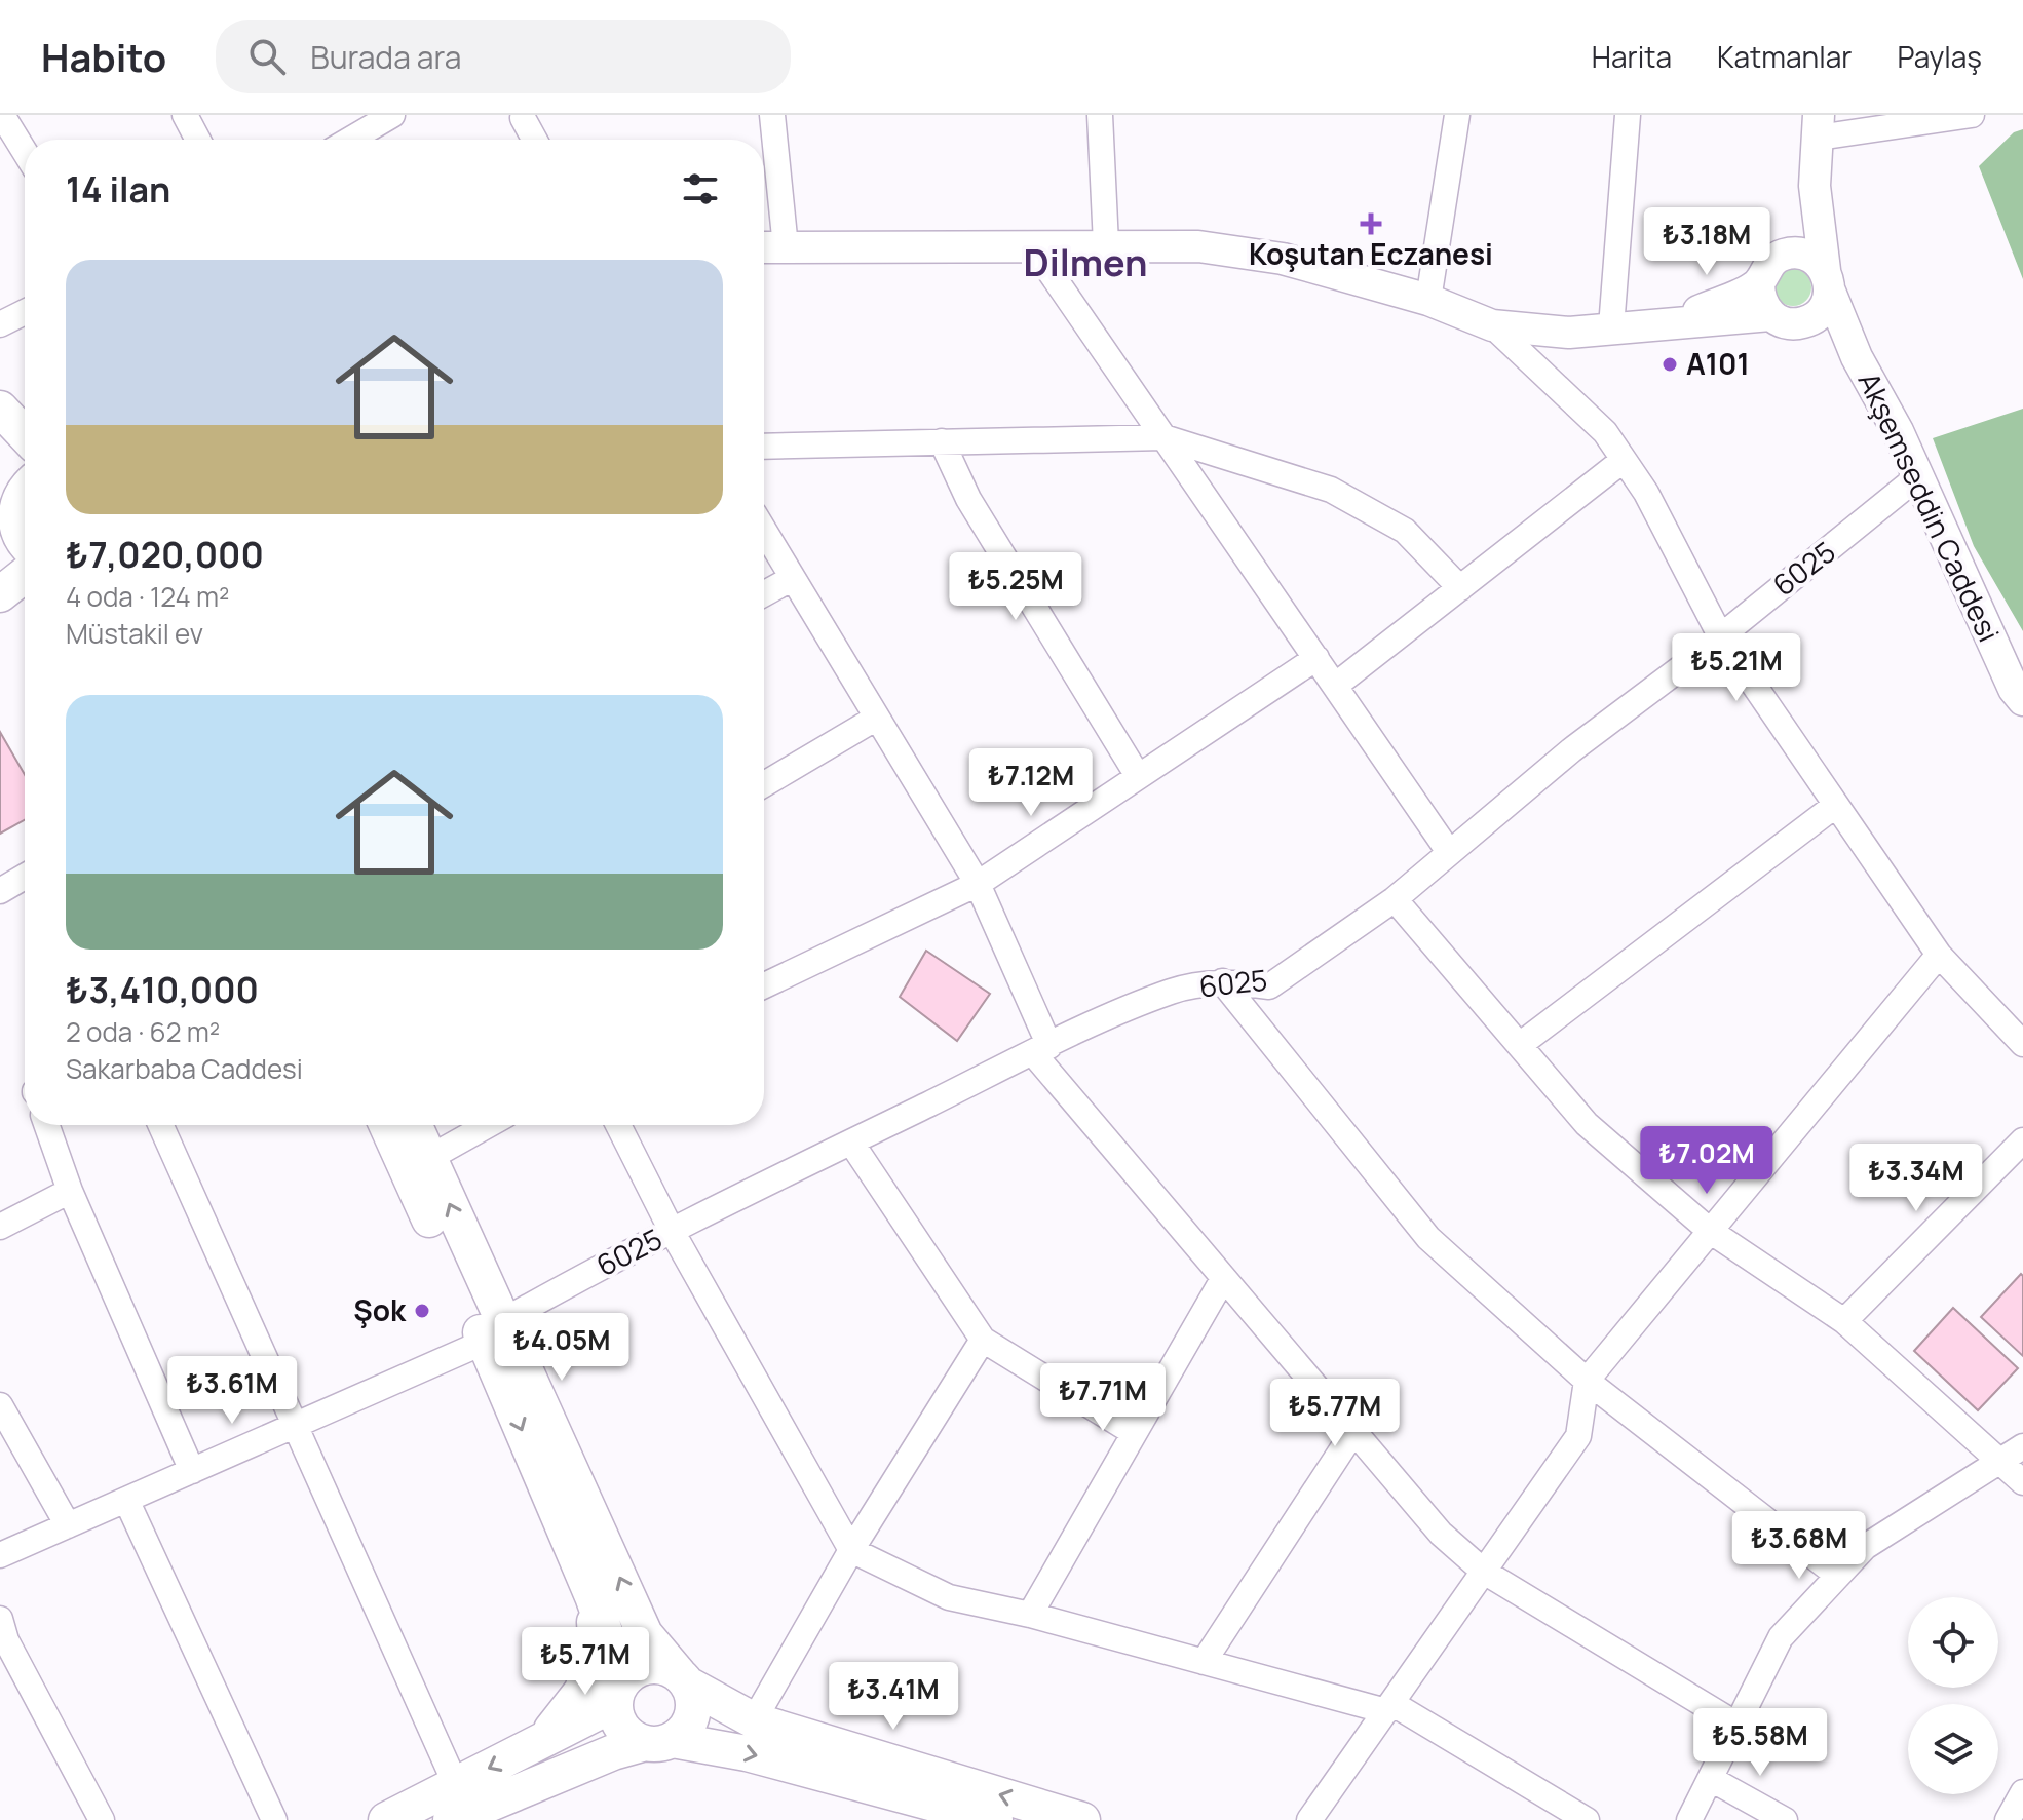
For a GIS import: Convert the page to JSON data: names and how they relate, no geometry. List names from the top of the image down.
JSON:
{
  "streets": {
    "street": ["Akşemseddin Caddesi", "6025"]
  },
  "crossings": [
    ["Akşemseddin Caddesi", "6025"]
  ],
  "districts": ["Dilmen"],
  "places": {
    "health": ["Koşutan Eczanesi"],
    "other": ["A101", "Şok"]
  },
  "page": {
    "header": "Habito",
    "search": "Burada ara",
    "nav": ["Harita", "Katmanlar", "Paylaş"],
    "heading": "14 ilan",
    "price": [
      "₺3.18M",
      "₺5.25M",
      "₺5.21M",
      "₺7.12M",
      "₺7.02M",
      "₺3.34M",
      "₺4.05M",
      "₺3.61M",
      "₺7.71M",
      "₺5.77M",
      "₺3.68M",
      "₺5.71M",
      "₺3.41M",
      "₺5.58M"
    ],
    "list": [
      {
        "name": "₺7,020,000",
        "note": "4 oda · 124 m² · Müstakil ev"
      },
      {
        "name": "₺3,410,000",
        "note": "2 oda · 62 m² · Sakarbaba Caddesi"
      }
    ]
  }
}
